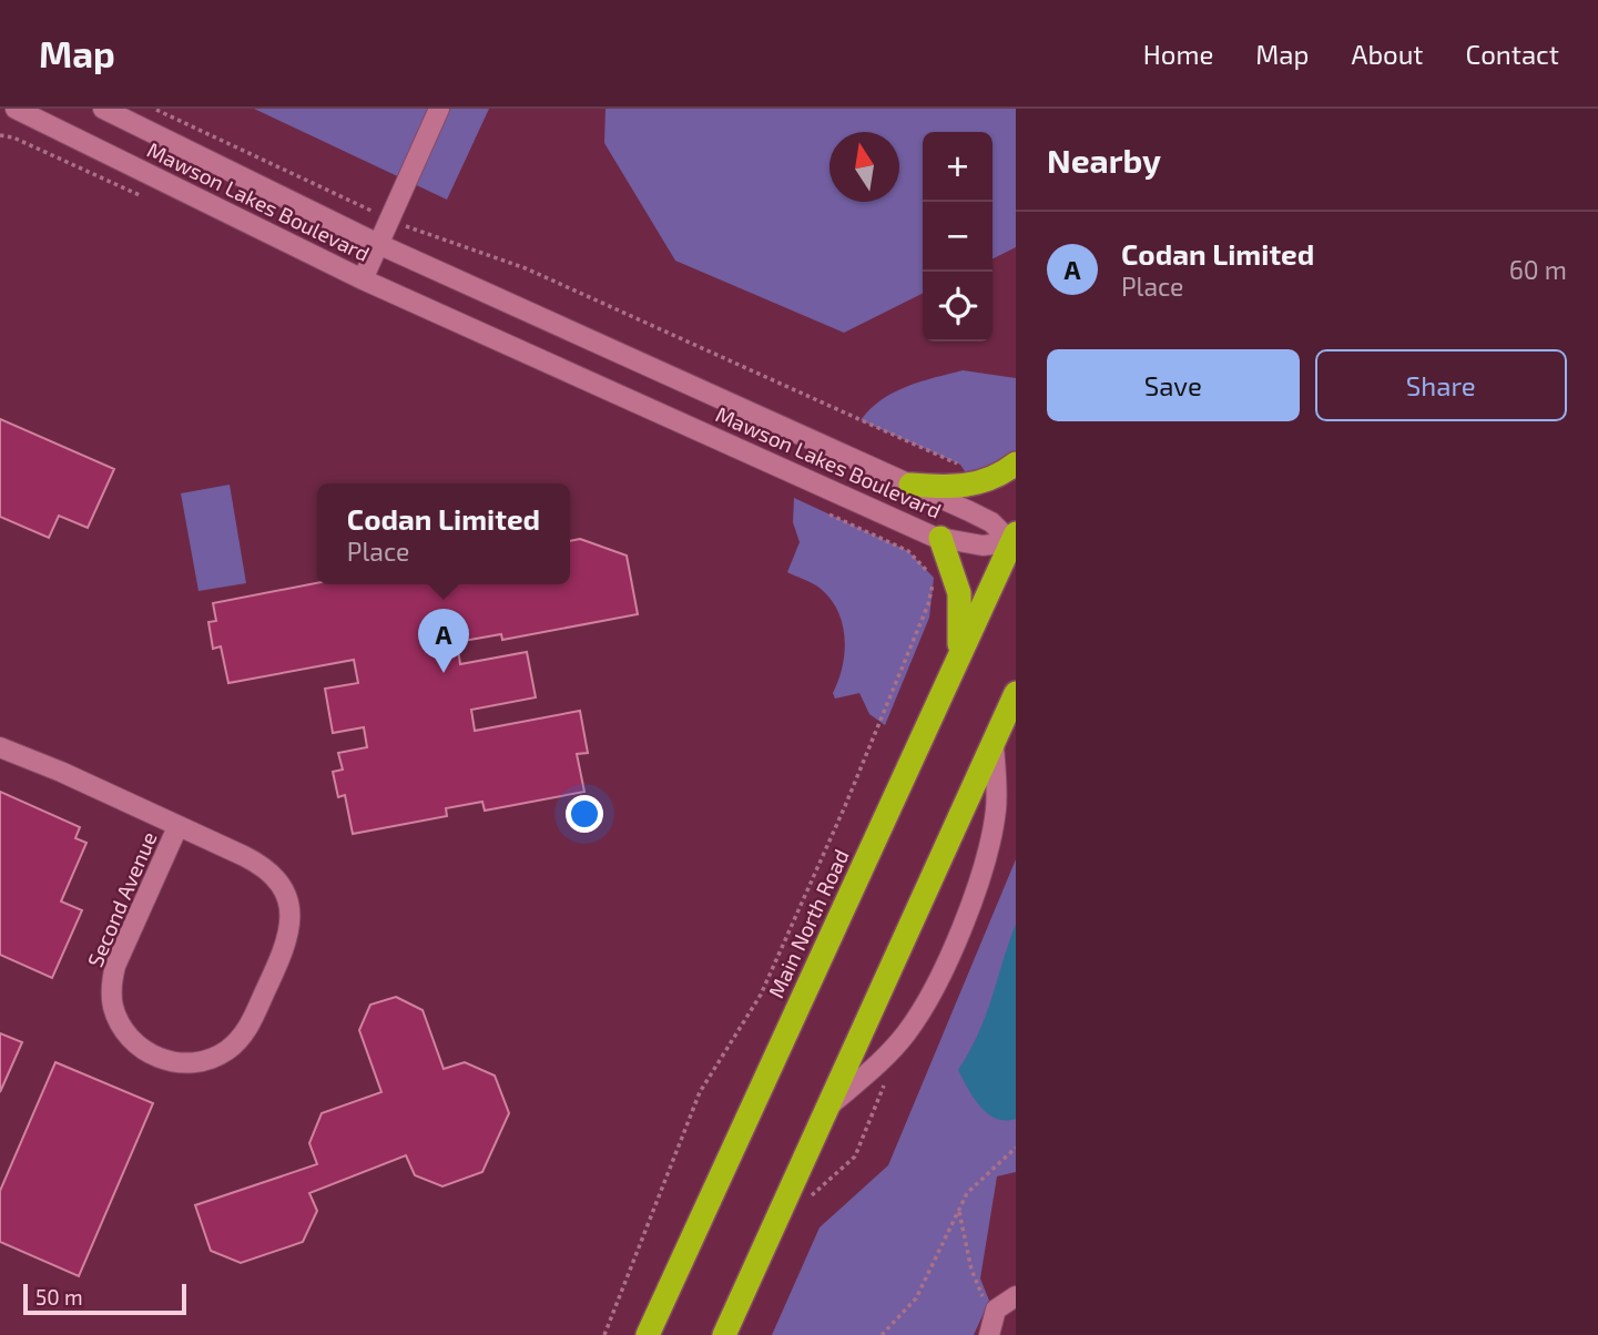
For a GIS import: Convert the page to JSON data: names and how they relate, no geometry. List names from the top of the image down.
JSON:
{
  "streets": {
    "highway": ["Main North Road"],
    "street": ["Mawson Lakes Boulevard", "Second Avenue"]
  },
  "crossings": [
    ["Mawson Lakes Boulevard", "Main North Road"]
  ],
  "scale_bar": "50 m",
  "north": "top",
  "page": {
    "header": "Map",
    "nav": [
      "Home",
      "Map",
      "About",
      "Contact"
    ],
    "heading": "Nearby",
    "map_buttons": ["+", "−"],
    "list": [
      {
        "mark": "A",
        "name": "Codan Limited",
        "note": "Place",
        "value": "60 m"
      }
    ],
    "buttons": ["Save", "Share"],
    "popup": ["Codan Limited", "Place"],
    "pins": "A",
    "scale": "50 m"
  }
}
